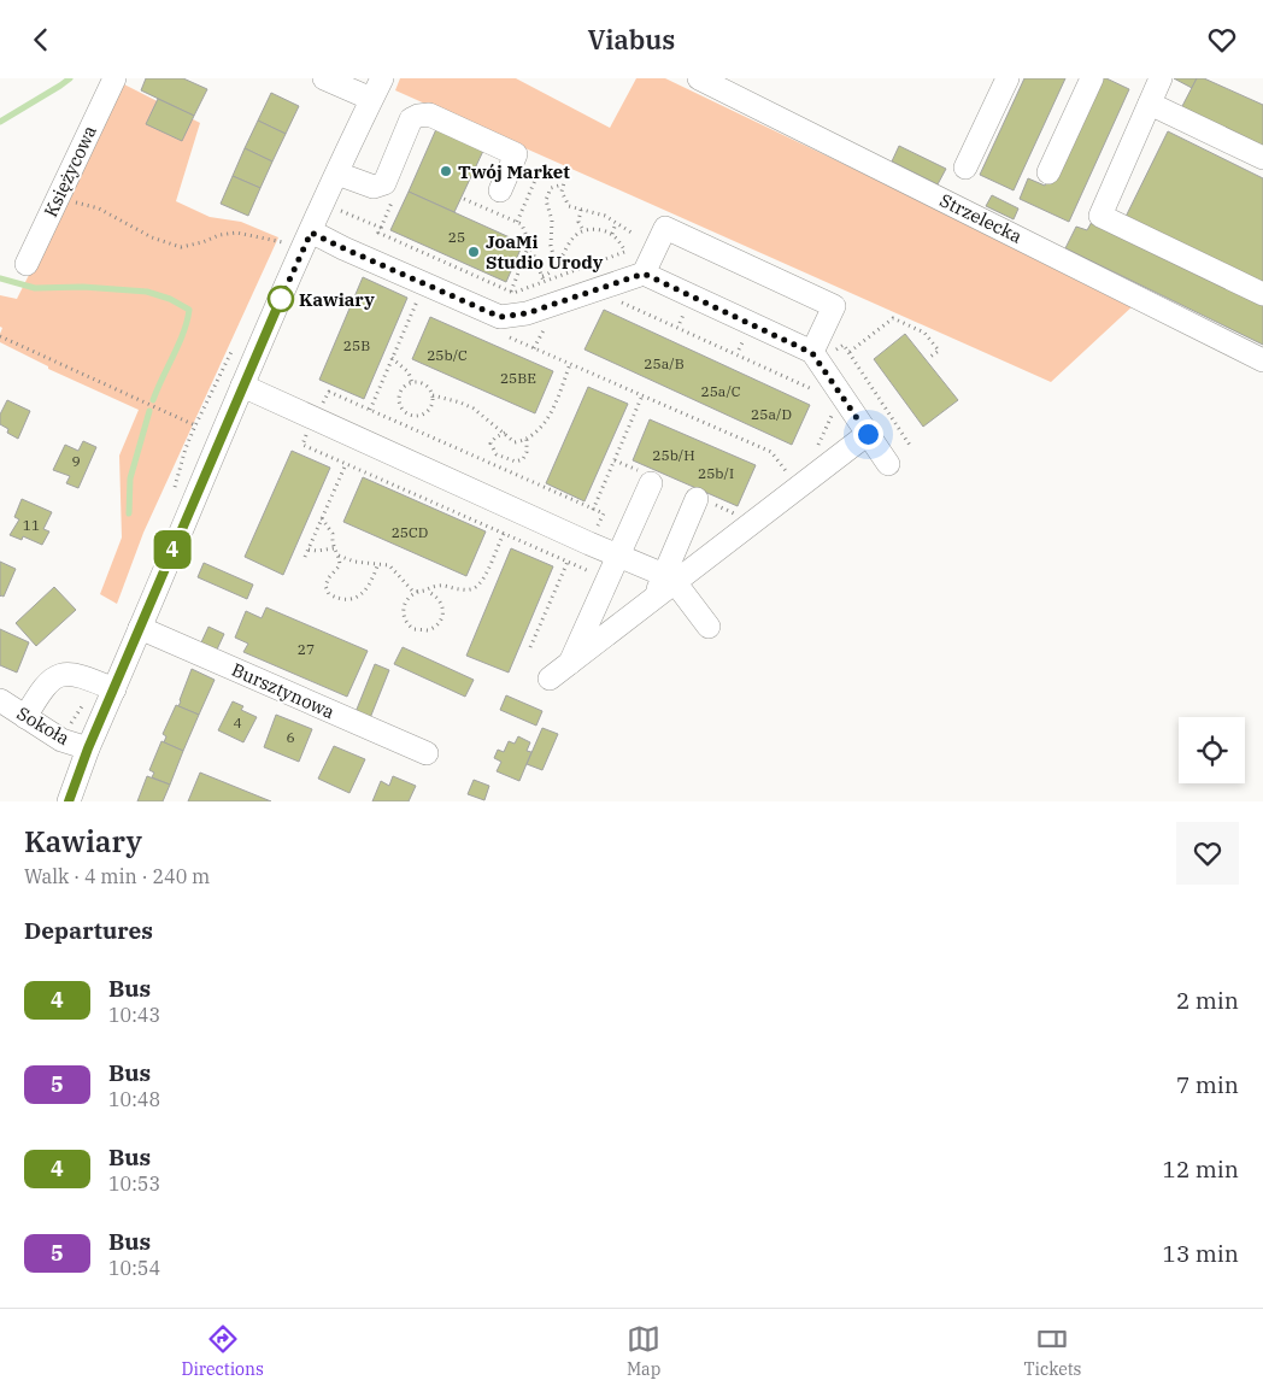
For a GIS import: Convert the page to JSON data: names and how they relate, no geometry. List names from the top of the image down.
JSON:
{
  "streets": {
    "street": [
      "Księżycowa",
      "Strzelecka",
      "Bursztynowa",
      "Sokoła"
    ]
  },
  "places": ["Twój Market", "JoaMi Studio Urody", "Kawiary"],
  "lines": ["bus line 4"],
  "house_numbers": [
    "25",
    "25B",
    "25b/C",
    "25a/B",
    "25BE",
    "25a/C",
    "25a/D",
    "25b/H",
    "9",
    "25b/I",
    "11",
    "25CD",
    "27",
    "4",
    "6"
  ],
  "page": {
    "header": "Viabus",
    "on_map": "4",
    "heading": [
      ["Kawiary", "Walk · 4 min · 240 m"],
      "Departures"
    ],
    "list": [
      {
        "mark": "4",
        "name": "Bus",
        "note": "10:43",
        "value": "2 min"
      },
      {
        "mark": "5",
        "name": "Bus",
        "note": "10:48",
        "value": "7 min"
      },
      {
        "mark": "4",
        "name": "Bus",
        "note": "10:53",
        "value": "12 min"
      },
      {
        "mark": "5",
        "name": "Bus",
        "note": "10:54",
        "value": "13 min"
      }
    ],
    "tabs": ["Directions", "Map", "Tickets"]
  }
}
